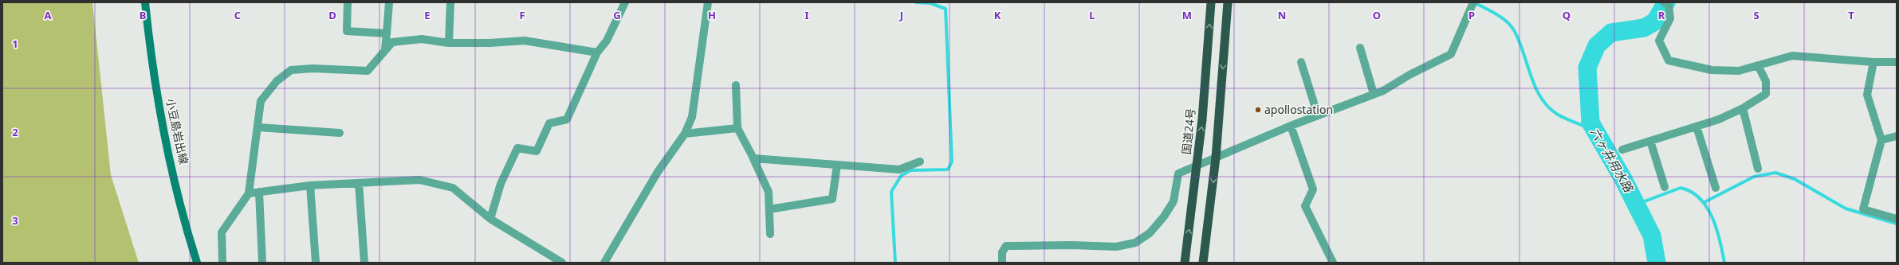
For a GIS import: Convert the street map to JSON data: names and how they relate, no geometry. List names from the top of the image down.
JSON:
{
  "streets": {
    "highway": ["国道24号"],
    "main road": ["小豆島岩出線"]
  },
  "water": ["六ヶ井用水路"],
  "places": ["apollostation"],
  "grid": {
    "columns": [
      "A",
      "B",
      "C",
      "D",
      "E",
      "F",
      "G",
      "H",
      "I",
      "J",
      "K",
      "L",
      "M",
      "N",
      "O",
      "P",
      "Q",
      "R",
      "S",
      "T"
    ],
    "rows": ["1", "2", "3"]
  }
}
